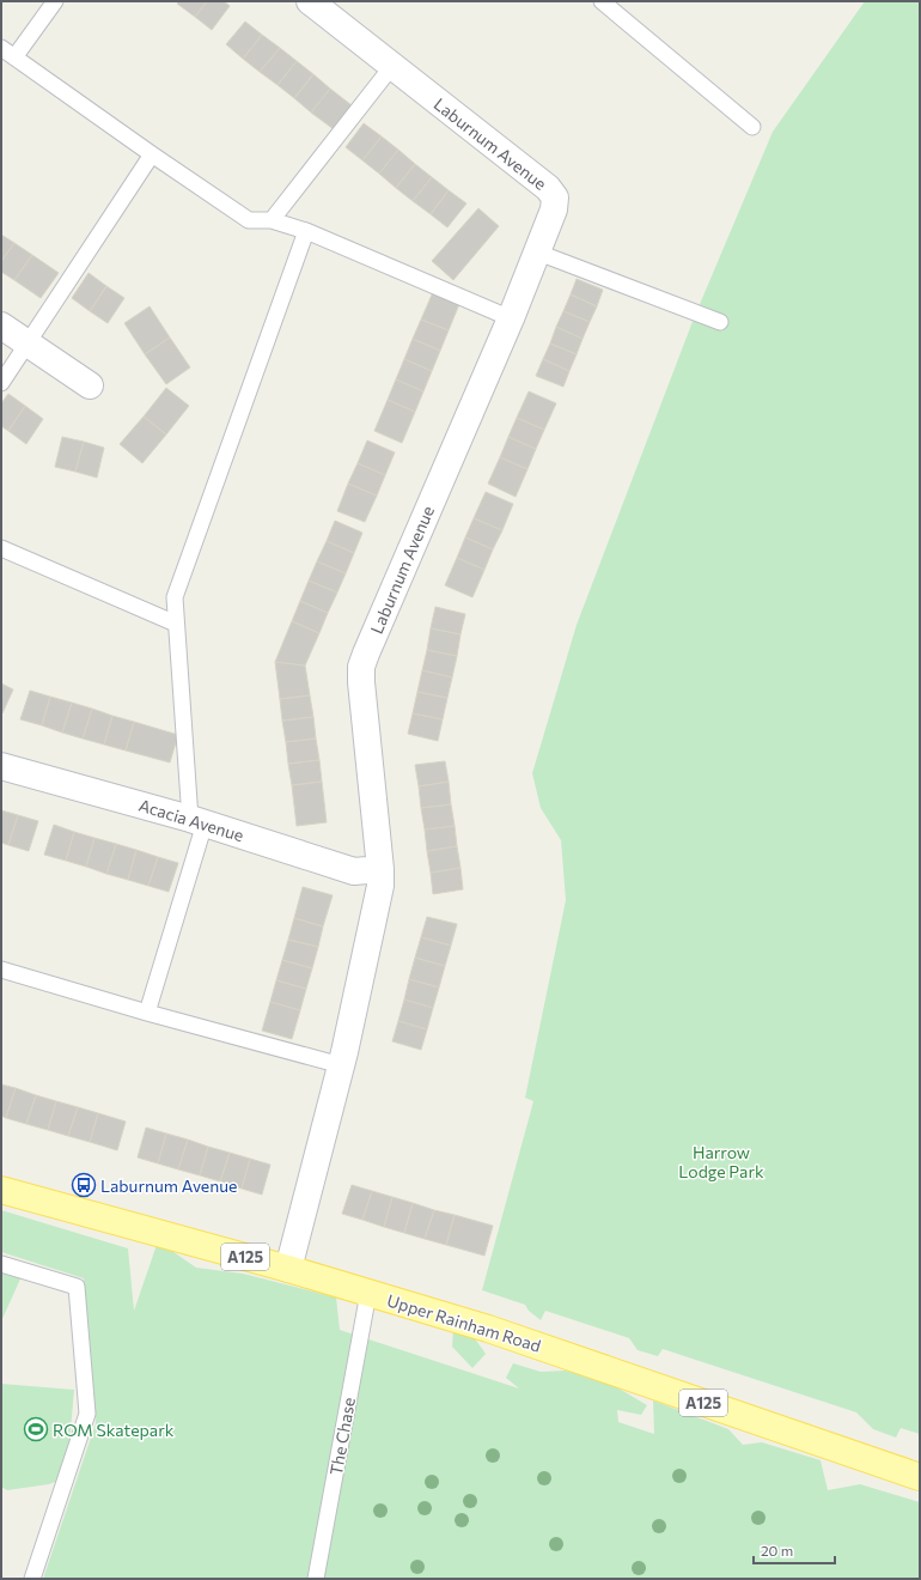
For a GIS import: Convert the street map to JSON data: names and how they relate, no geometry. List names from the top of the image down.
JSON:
{
  "streets": {
    "main road": ["A125", "Upper Rainham Road"],
    "street": ["Laburnum Avenue", "Acacia Avenue"],
    "lane": ["The Chase"]
  },
  "crossings": [
    ["Laburnum Avenue", "Acacia Avenue"],
    ["Laburnum Avenue", "Upper Rainham Road"],
    ["Upper Rainham Road", "The Chase"]
  ],
  "parks": ["Harrow Lodge Park"],
  "places": {
    "bus stop": ["Laburnum Avenue"],
    "sports": ["ROM Skatepark"]
  },
  "scale_bar": "20 m"
}
